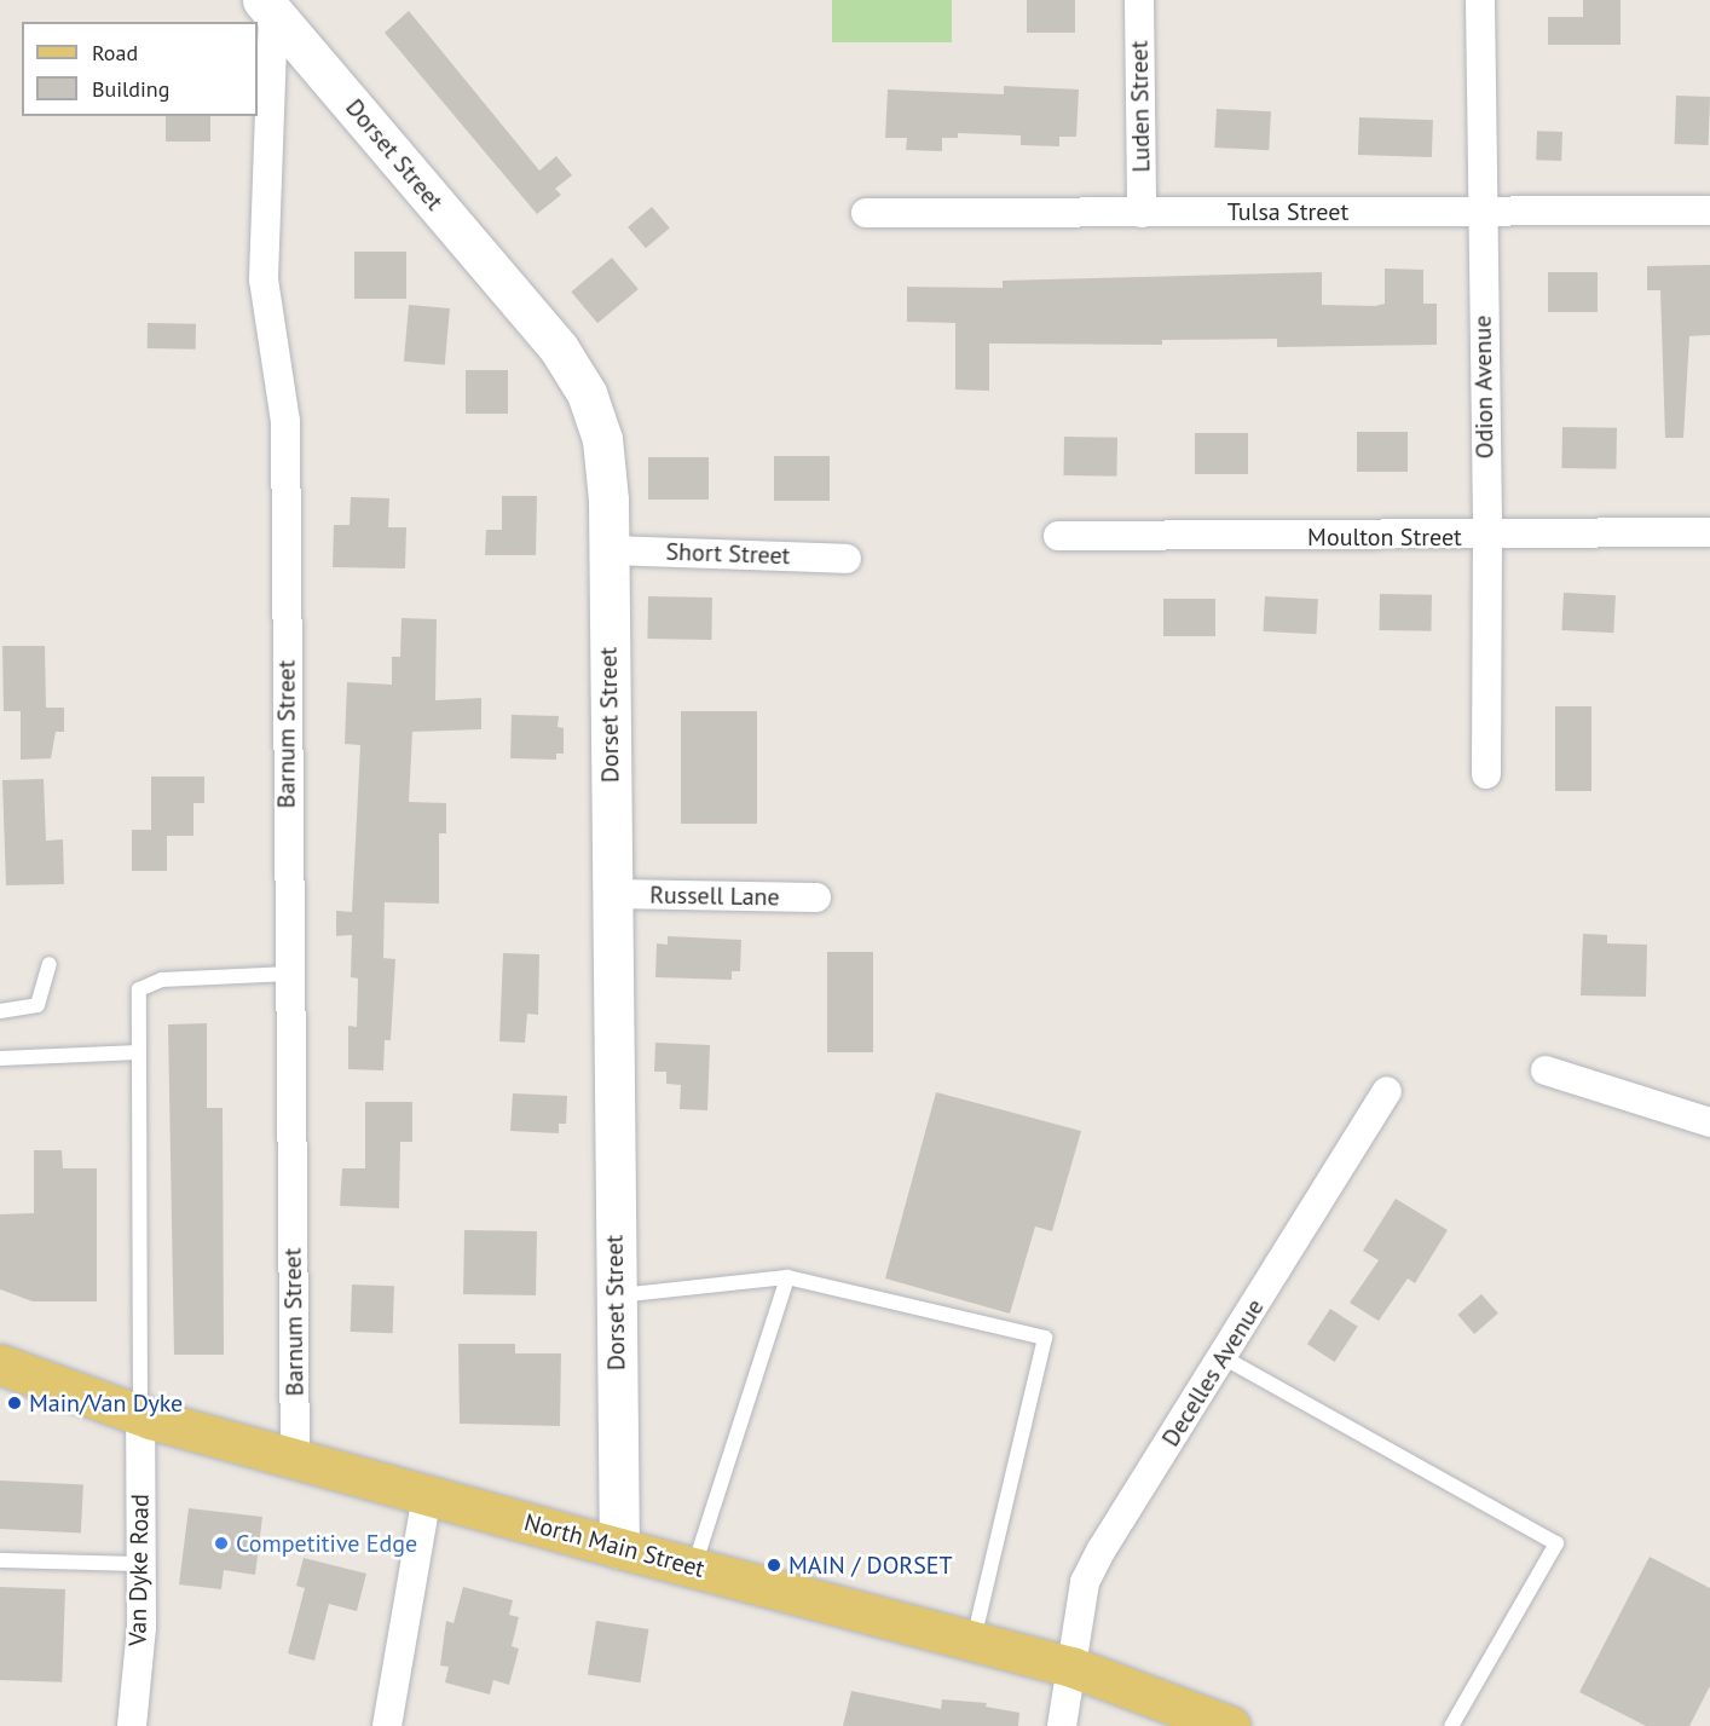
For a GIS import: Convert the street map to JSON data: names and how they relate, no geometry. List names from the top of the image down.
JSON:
{
  "streets": {
    "main road": ["North Main Street"],
    "street": [
      "Luden Street",
      "Dorset Street",
      "Tulsa Street",
      "Odion Avenue",
      "Moulton Street",
      "Short Street",
      "Barnum Street",
      "Russell Lane",
      "Decelles Avenue",
      "Van Dyke Road"
    ]
  },
  "crossings": [
    ["Luden Street", "Tulsa Street"],
    ["Dorset Street", "Short Street"],
    ["Dorset Street", "Barnum Street"],
    ["Dorset Street", "Russell Lane"],
    ["Dorset Street", "North Main Street"],
    ["Tulsa Street", "Odion Avenue"],
    ["Odion Avenue", "Moulton Street"],
    ["Barnum Street", "North Main Street"],
    ["Decelles Avenue", "North Main Street"],
    ["North Main Street", "Van Dyke Road"]
  ],
  "places": ["Main/Van Dyke", "Competitive Edge", "MAIN / DORSET"],
  "legend": ["Road", "Building"]
}
